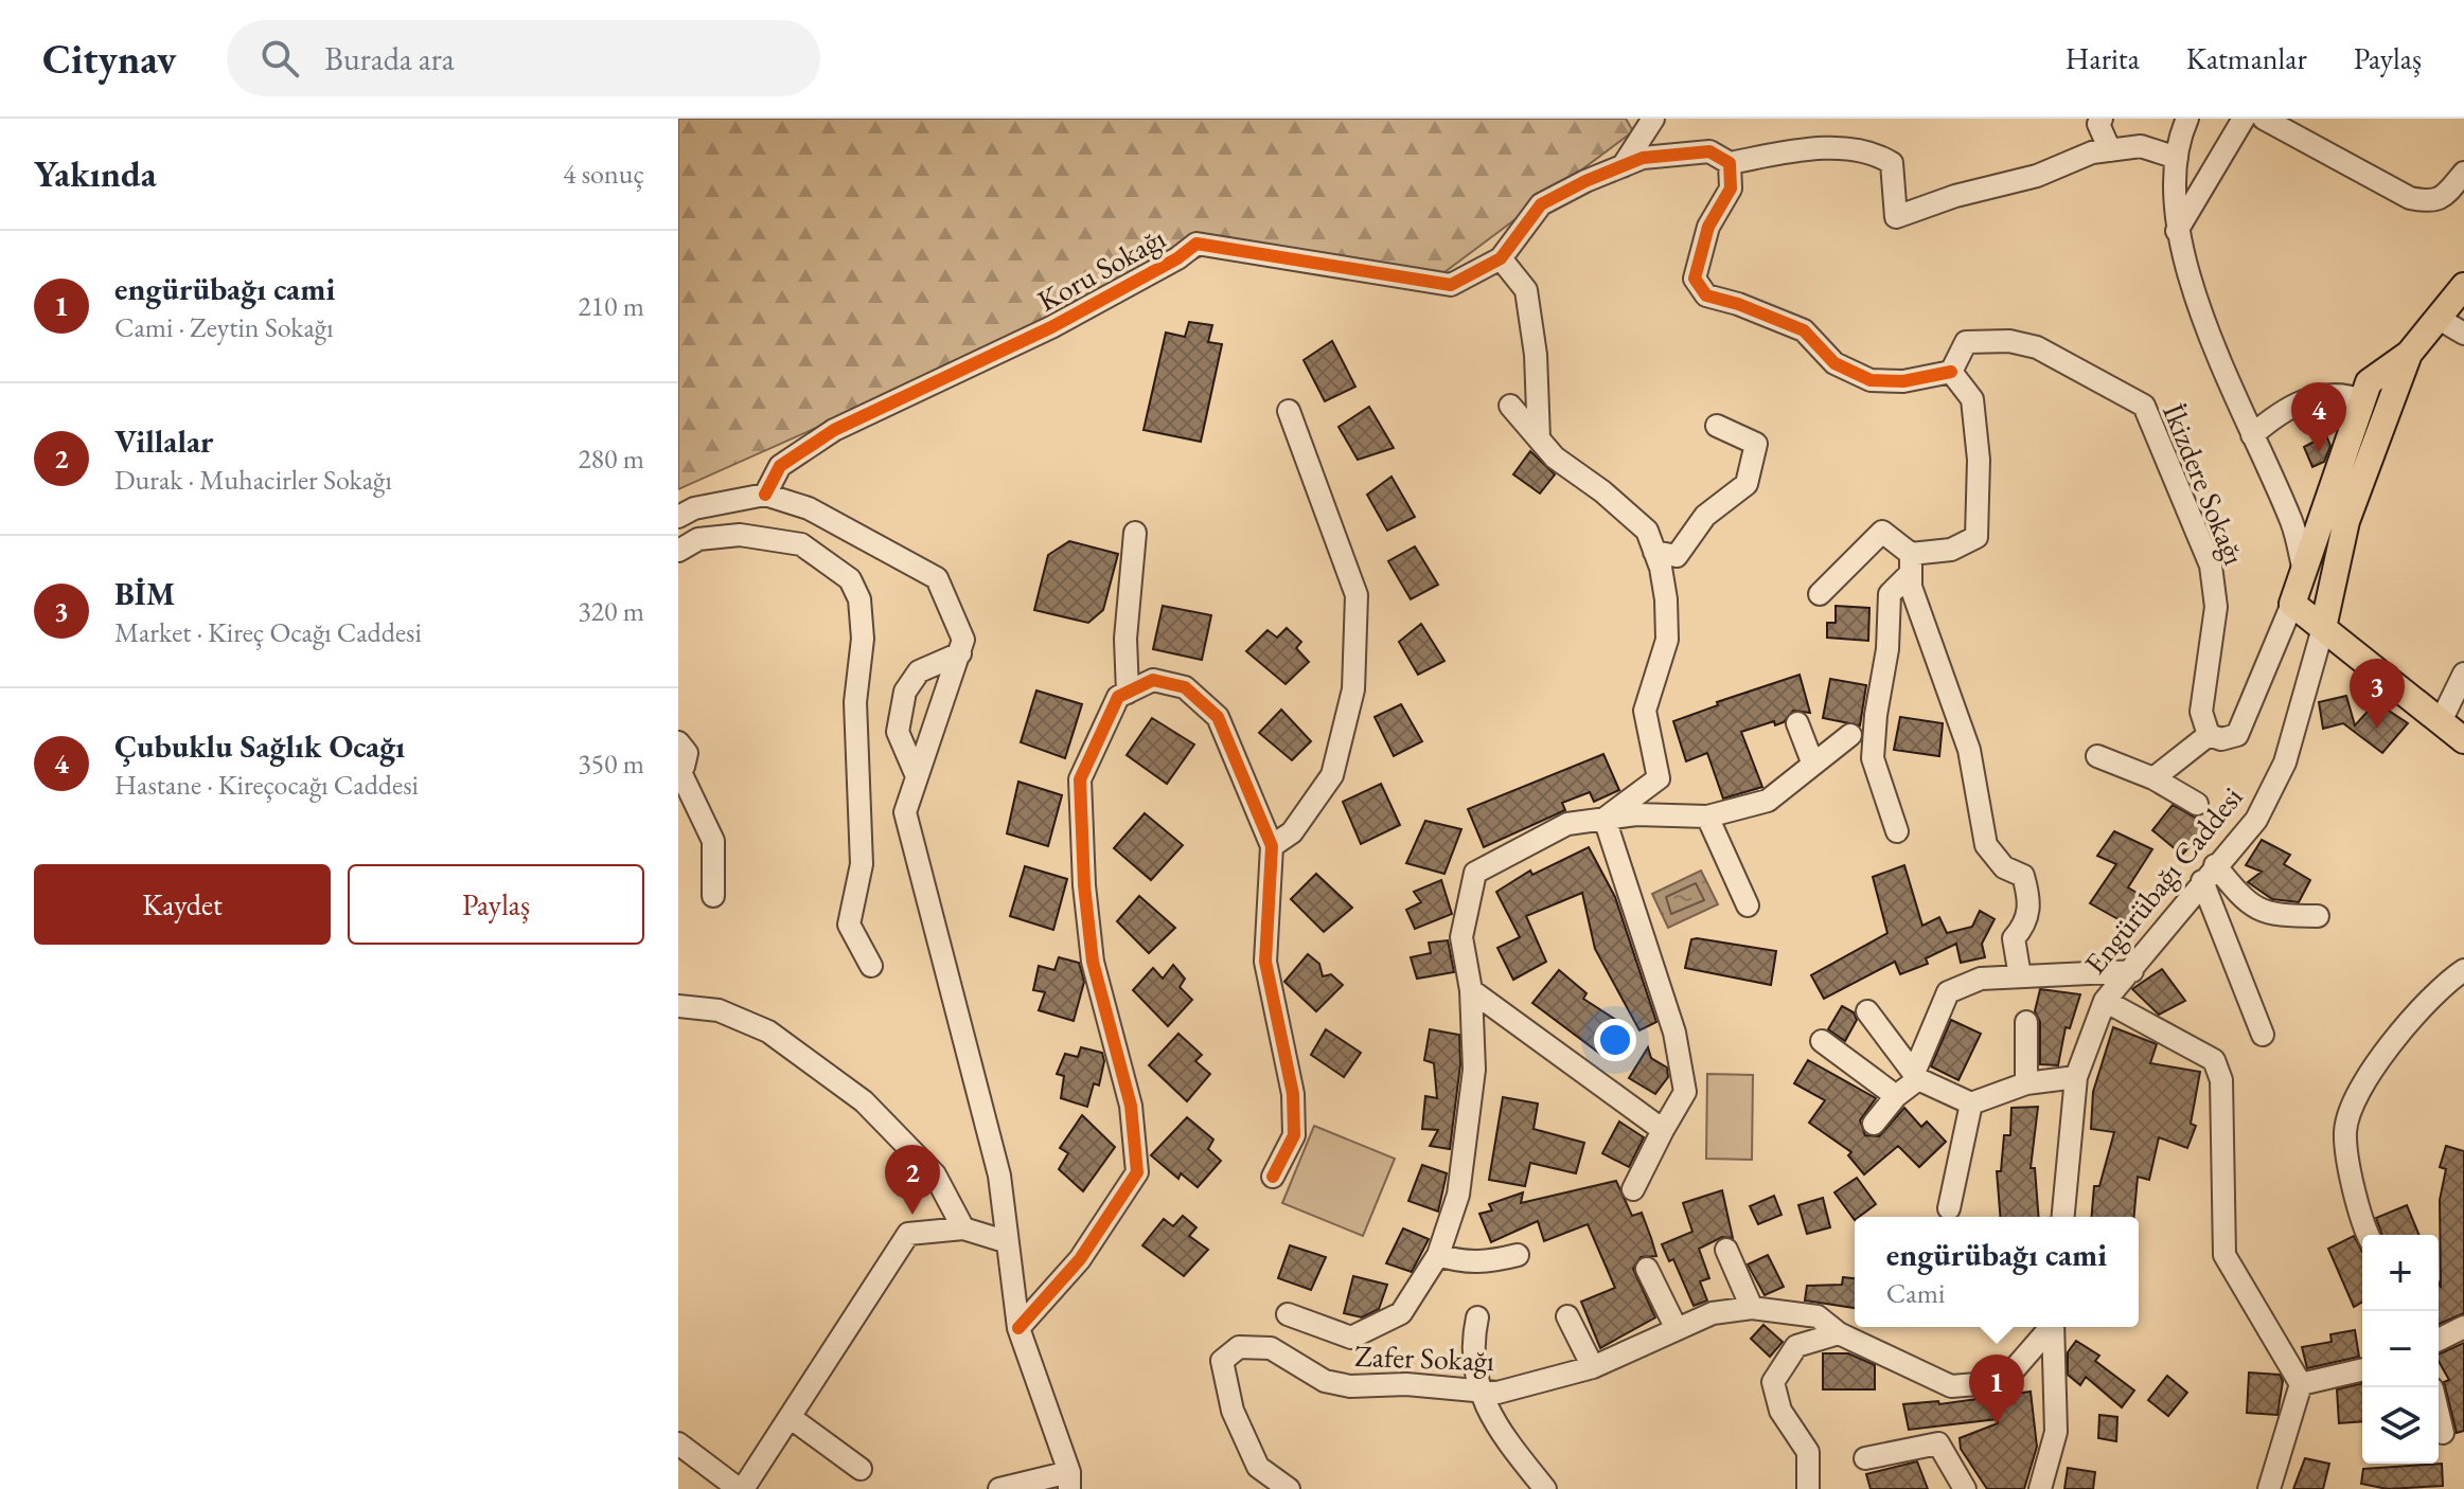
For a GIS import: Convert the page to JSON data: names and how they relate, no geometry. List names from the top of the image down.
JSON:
{
  "streets": {
    "street": [
      "Koru Sokağı",
      "İkizdere Sokağı",
      "Engürübağı Caddesi",
      "Zafer Sokağı"
    ]
  },
  "page": {
    "header": "Citynav",
    "search": "Burada ara",
    "nav": ["Harita", "Katmanlar", "Paylaş"],
    "heading": ["Yakında", "4 sonuç"],
    "list": [
      {
        "mark": "1",
        "name": "engürübağı cami",
        "note": "Cami · Zeytin Sokağı",
        "value": "210 m"
      },
      {
        "mark": "2",
        "name": "Villalar",
        "note": "Durak · Muhacirler Sokağı",
        "value": "280 m"
      },
      {
        "mark": "3",
        "name": "BİM",
        "note": "Market · Kireç Ocağı Caddesi",
        "value": "320 m"
      },
      {
        "mark": "4",
        "name": "Çubuklu Sağlık Ocağı",
        "note": "Hastane · Kireçocağı Caddesi",
        "value": "350 m"
      }
    ],
    "pins": [
      "4",
      "3",
      "2",
      "1"
    ],
    "buttons": ["Kaydet", "Paylaş"],
    "popup": ["engürübağı cami", "Cami"],
    "map_buttons": ["+", "−"]
  }
}
